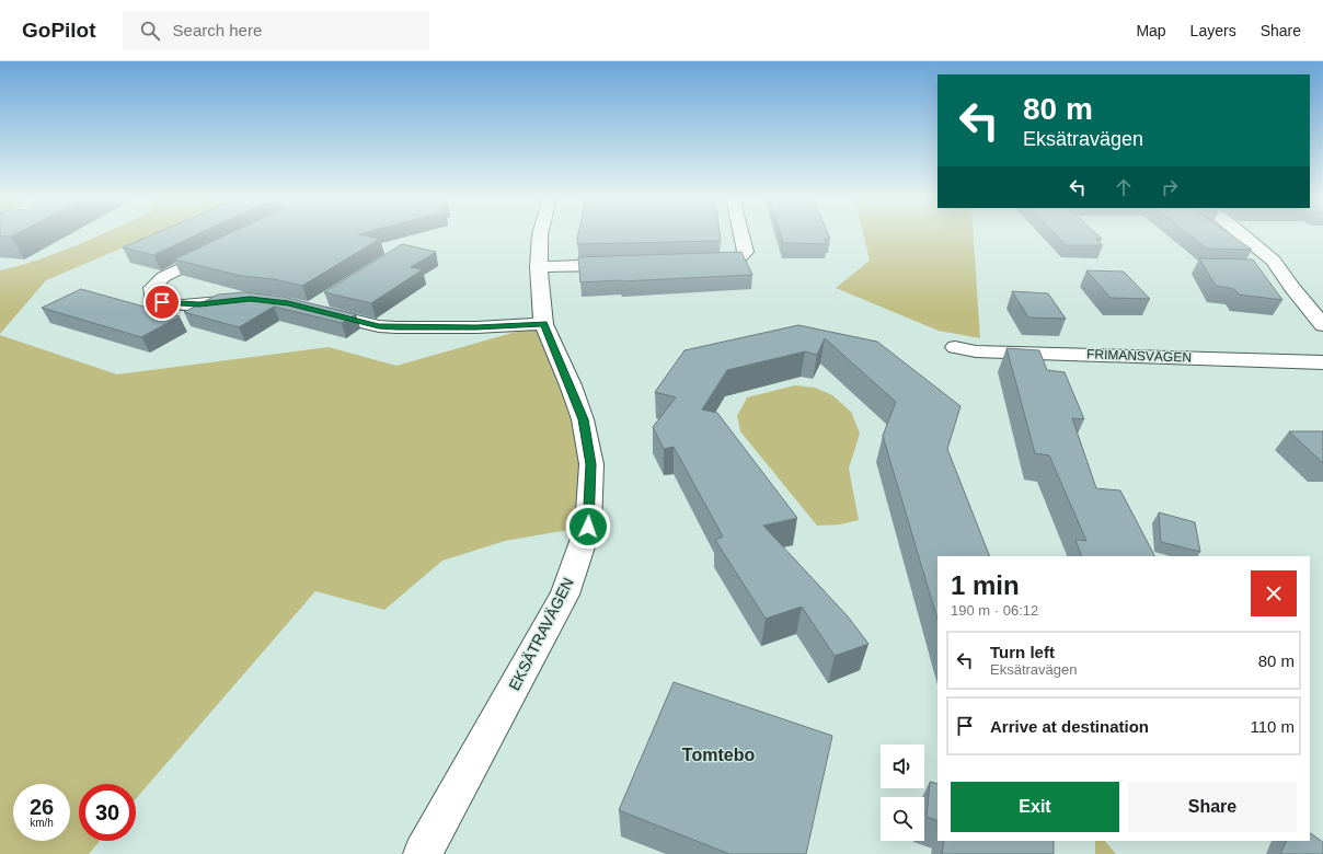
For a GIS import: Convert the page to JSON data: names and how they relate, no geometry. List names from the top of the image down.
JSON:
{
  "streets": {
    "street": ["FRIMANSVÄGEN", "EKSÄTRAVÄGEN"]
  },
  "districts": ["Tomtebo"],
  "page": {
    "header": "GoPilot",
    "search": "Search here",
    "nav": ["Map", "Layers", "Share"],
    "turn": ["80 m", "Eksätravägen"],
    "heading": ["1 min", "190 m · 06:12"],
    "list": [
      {
        "name": "Turn left",
        "note": "Eksätravägen",
        "value": "80 m"
      },
      {
        "name": "Arrive at destination",
        "value": "110 m"
      }
    ],
    "buttons": ["Exit", "Share"],
    "speed": "26 km/h",
    "limit": "30"
  }
}
